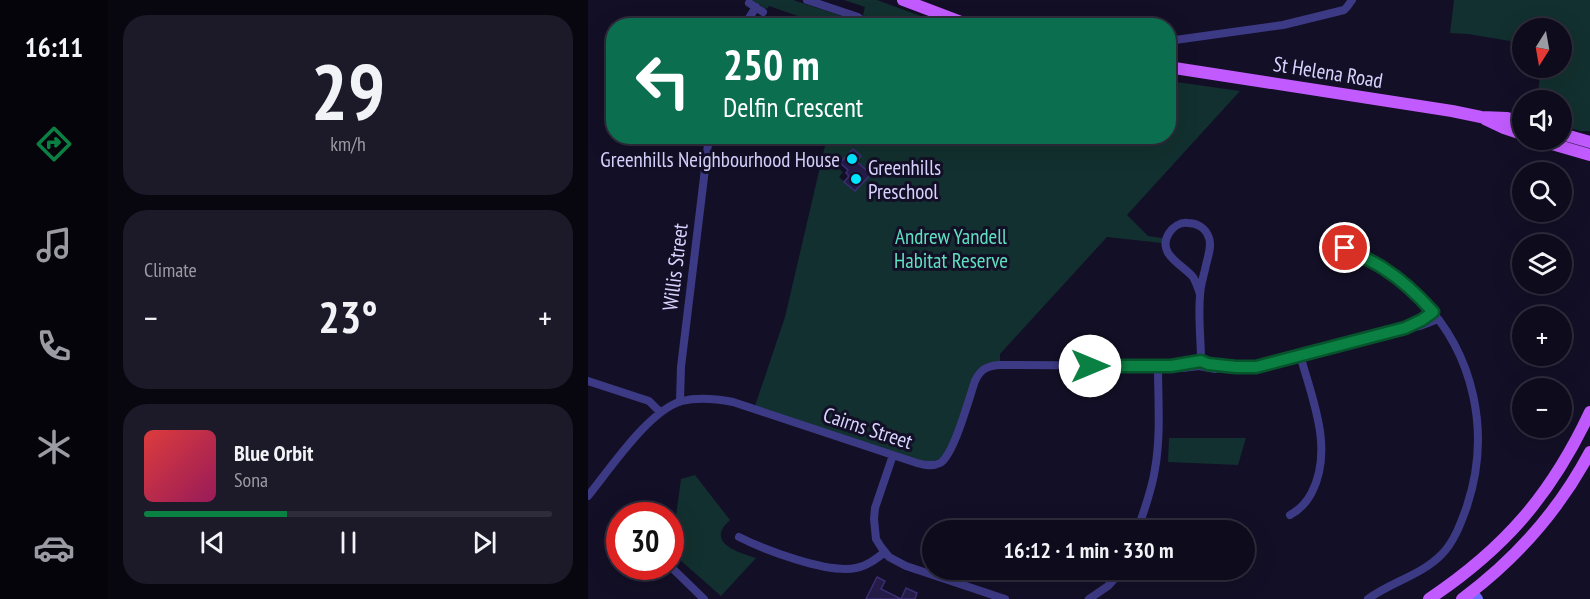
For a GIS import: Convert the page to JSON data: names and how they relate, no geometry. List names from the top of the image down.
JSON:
{
  "streets": {
    "main road": ["St Helena Road"],
    "street": ["Willis Street", "Cairns Street"]
  },
  "crossings": [
    ["Willis Street", "Cairns Street"]
  ],
  "parks": ["Andrew Yandell Habitat Reserve"],
  "places": ["Greenhills Neighbourhood House", "Greenhills Preschool"],
  "north": "bottom",
  "page": {
    "tabs": "16:11",
    "tile": [
      ["29", "km/h"],
      "Climate"
    ],
    "map_buttons": ["+", "−"],
    "turn": ["250 m", "Delfin Crescent"],
    "heat": ["−", "23°", "+"],
    "song": ["Blue Orbit", "Sona"],
    "limit": "30",
    "trip": "16:12 · 1 min · 330 m"
  }
}
